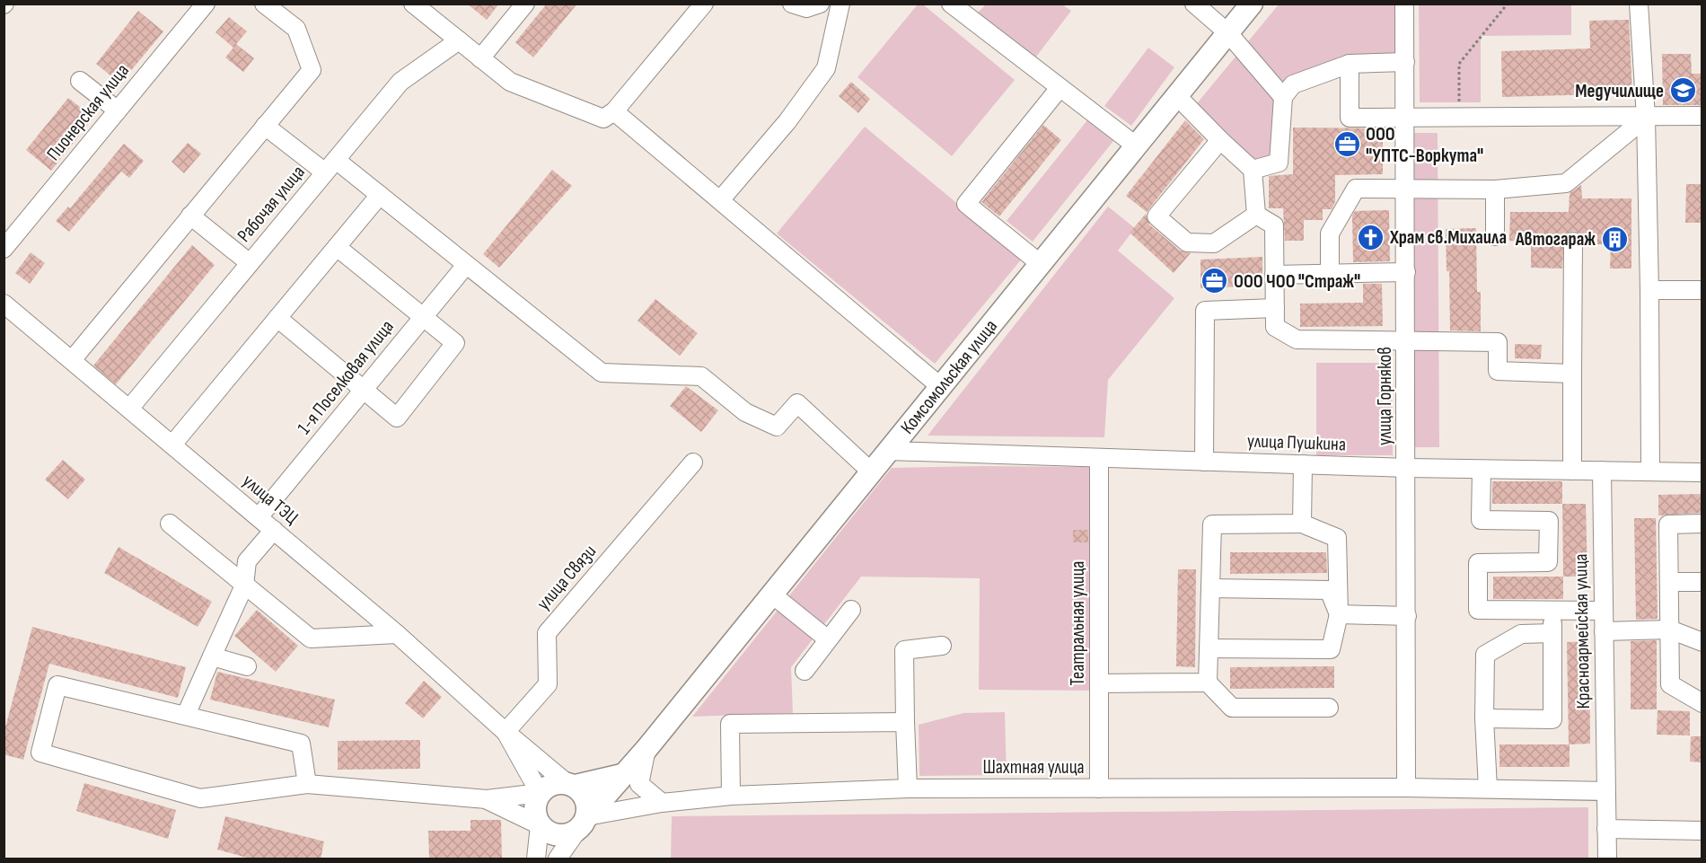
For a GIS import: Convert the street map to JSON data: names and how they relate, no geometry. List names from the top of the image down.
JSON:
{
  "streets": {
    "main road": ["Комсомольская улица"],
    "street": [
      "Пионерская улица",
      "Рабочая улица",
      "1-я Поселковая улица",
      "улица Горняков",
      "улица Пушкина",
      "улица ТЭЦ",
      "улица Связи",
      "Театральная улица",
      "Красноармейская улица",
      "Шахтная улица"
    ]
  },
  "crossings": [
    ["Рабочая улица", "улица ТЭЦ"],
    ["Комсомольская улица", "улица Пушкина"],
    ["Комсомольская улица", "улица ТЭЦ"],
    ["Комсомольская улица", "Шахтная улица"],
    ["1-я Поселковая улица", "улица ТЭЦ"],
    ["улица Горняков", "улица Пушкина"],
    ["улица Горняков", "Шахтная улица"],
    ["улица Пушкина", "Театральная улица"],
    ["улица Пушкина", "Красноармейская улица"],
    ["улица ТЭЦ", "улица Связи"],
    ["улица ТЭЦ", "Шахтная улица"],
    ["Театральная улица", "Шахтная улица"],
    ["Красноармейская улица", "Шахтная улица"]
  ],
  "places": {
    "school or university": ["Медучилище"],
    "office": ["ООО \"УПТС-Воркута\"", "ООО ЧОО \"Страж\""],
    "church": ["Храм св.Михаила"],
    "building": ["Автогараж"]
  }
}
